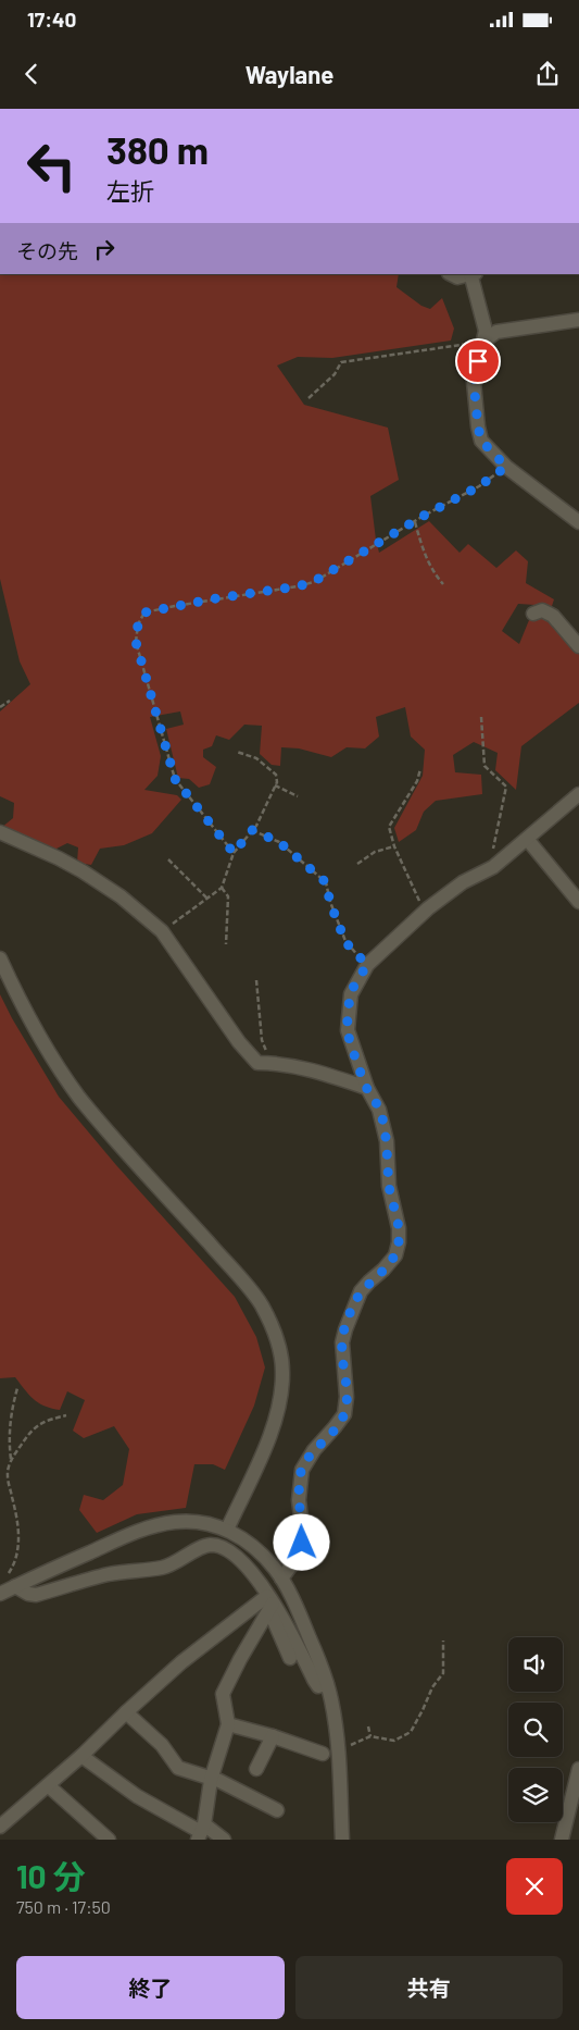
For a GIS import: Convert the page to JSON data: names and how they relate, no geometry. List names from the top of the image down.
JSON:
{
  "page": {
    "status": "17:40",
    "header": "Waylane",
    "turn": ["380 m", "左折"],
    "then": "その先",
    "heading": ["10 分", "750 m · 17:50"],
    "buttons": ["終了", "共有"]
  }
}
